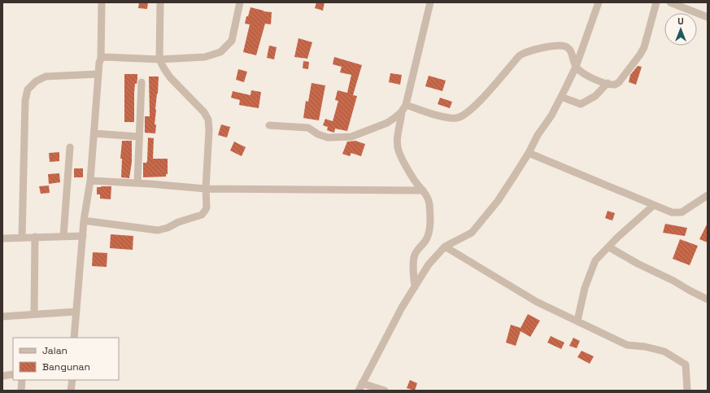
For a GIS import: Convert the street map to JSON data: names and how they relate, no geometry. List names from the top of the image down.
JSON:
{
  "legend": ["Jalan", "Bangunan"],
  "north": "top"
}
